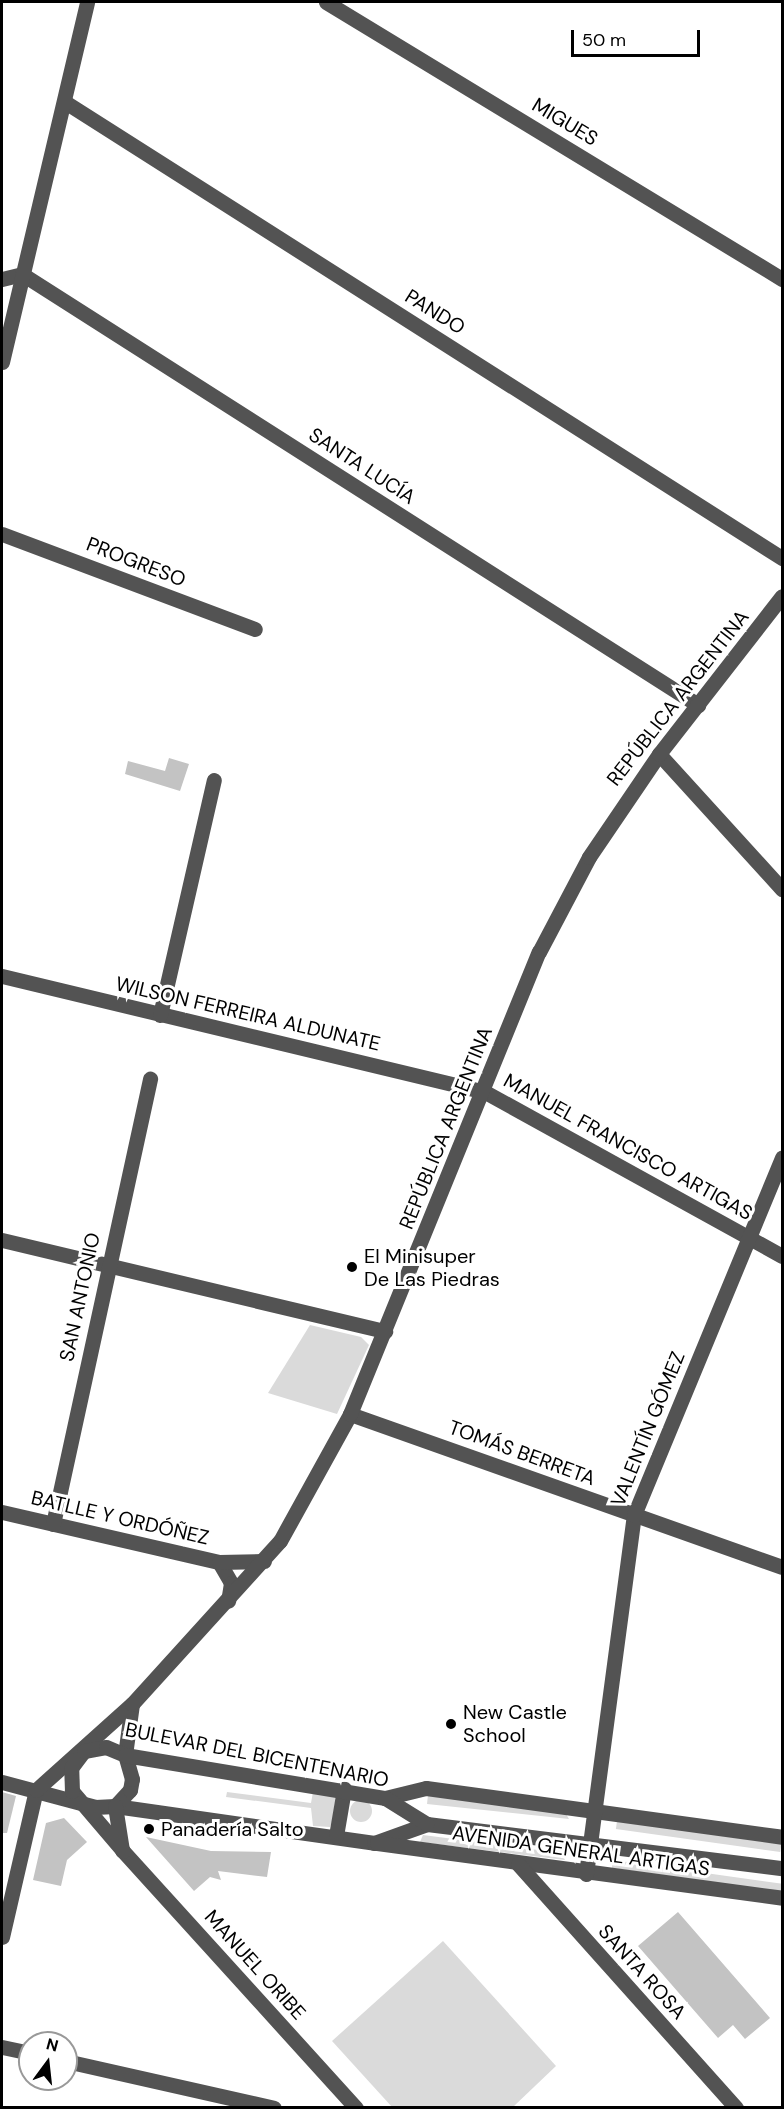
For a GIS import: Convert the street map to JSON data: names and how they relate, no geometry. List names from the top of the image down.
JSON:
{
  "streets": {
    "street": [
      "MIGUES",
      "PANDO",
      "SANTA LUCÍA",
      "PROGRESO",
      "REPÚBLICA ARGENTINA",
      "WILSON FERREIRA ALDUNATE",
      "MANUEL FRANCISCO ARTIGAS",
      "SAN ANTONIO",
      "VALENTÍN GÓMEZ",
      "TOMÁS BERRETA",
      "BATLLE Y ORDÓÑEZ",
      "BULEVAR DEL BICENTENARIO",
      "AVENIDA GENERAL ARTIGAS",
      "MANUEL ORIBE",
      "SANTA ROSA"
    ]
  },
  "crossings": [
    ["SANTA LUCÍA", "REPÚBLICA ARGENTINA"],
    ["REPÚBLICA ARGENTINA", "WILSON FERREIRA ALDUNATE"],
    ["REPÚBLICA ARGENTINA", "MANUEL FRANCISCO ARTIGAS"],
    ["REPÚBLICA ARGENTINA", "TOMÁS BERRETA"],
    ["REPÚBLICA ARGENTINA", "BATLLE Y ORDÓÑEZ"],
    ["REPÚBLICA ARGENTINA", "BULEVAR DEL BICENTENARIO"],
    ["WILSON FERREIRA ALDUNATE", "MANUEL FRANCISCO ARTIGAS"],
    ["MANUEL FRANCISCO ARTIGAS", "VALENTÍN GÓMEZ"],
    ["SAN ANTONIO", "BATLLE Y ORDÓÑEZ"],
    ["VALENTÍN GÓMEZ", "TOMÁS BERRETA"],
    ["VALENTÍN GÓMEZ", "BULEVAR DEL BICENTENARIO"],
    ["VALENTÍN GÓMEZ", "AVENIDA GENERAL ARTIGAS"],
    ["BULEVAR DEL BICENTENARIO", "AVENIDA GENERAL ARTIGAS"],
    ["AVENIDA GENERAL ARTIGAS", "SANTA ROSA"]
  ],
  "places": ["El Minisuper De Las Piedras", "New Castle School", "Panadería Salto"],
  "scale_bar": "50 m",
  "north": "top"
}
